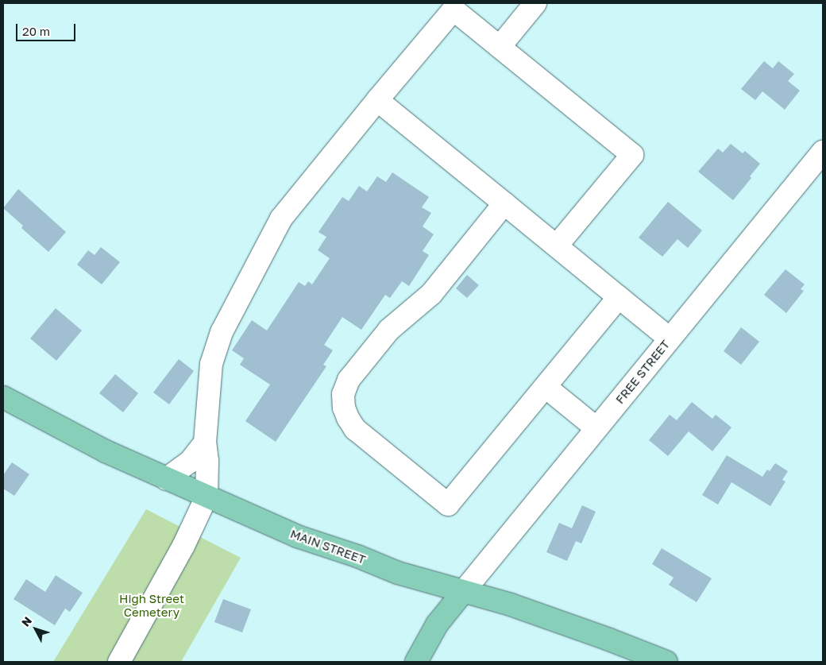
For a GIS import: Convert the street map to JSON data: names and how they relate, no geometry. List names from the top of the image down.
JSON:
{
  "streets": {
    "main road": ["MAIN STREET"],
    "street": ["FREE STREET"]
  },
  "crossings": [
    ["FREE STREET", "MAIN STREET"]
  ],
  "parks": ["High Street Cemetery"],
  "scale_bar": "20 m",
  "north": "top left"
}
